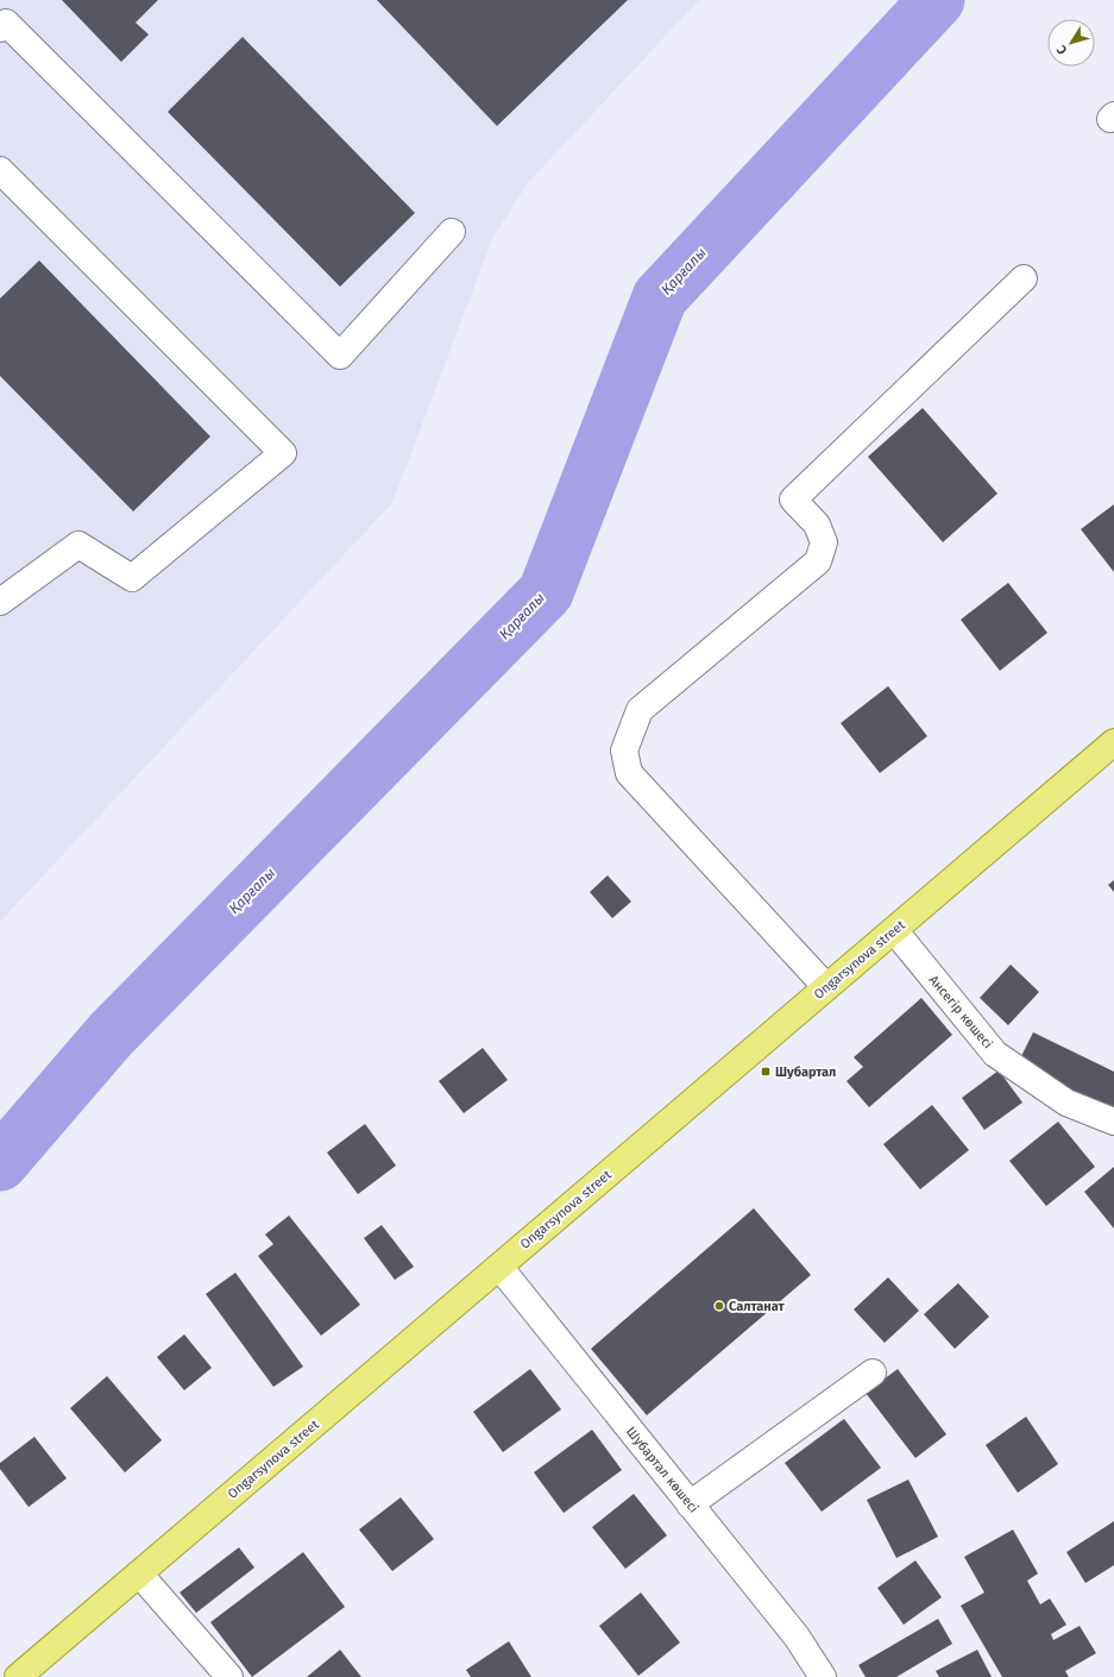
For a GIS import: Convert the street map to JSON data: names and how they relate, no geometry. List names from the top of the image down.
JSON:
{
  "streets": {
    "main road": ["Ongarsynova street"],
    "street": ["Ансегір көшесі", "Шубартал көшесі"]
  },
  "crossings": [
    ["Ongarsynova street", "Ансегір көшесі"],
    ["Ongarsynova street", "Шубартал көшесі"]
  ],
  "water": ["Қарғалы"],
  "places": {
    "transit": ["Шубартал"],
    "other": ["Салтанат"]
  },
  "north": "bottom left"
}
